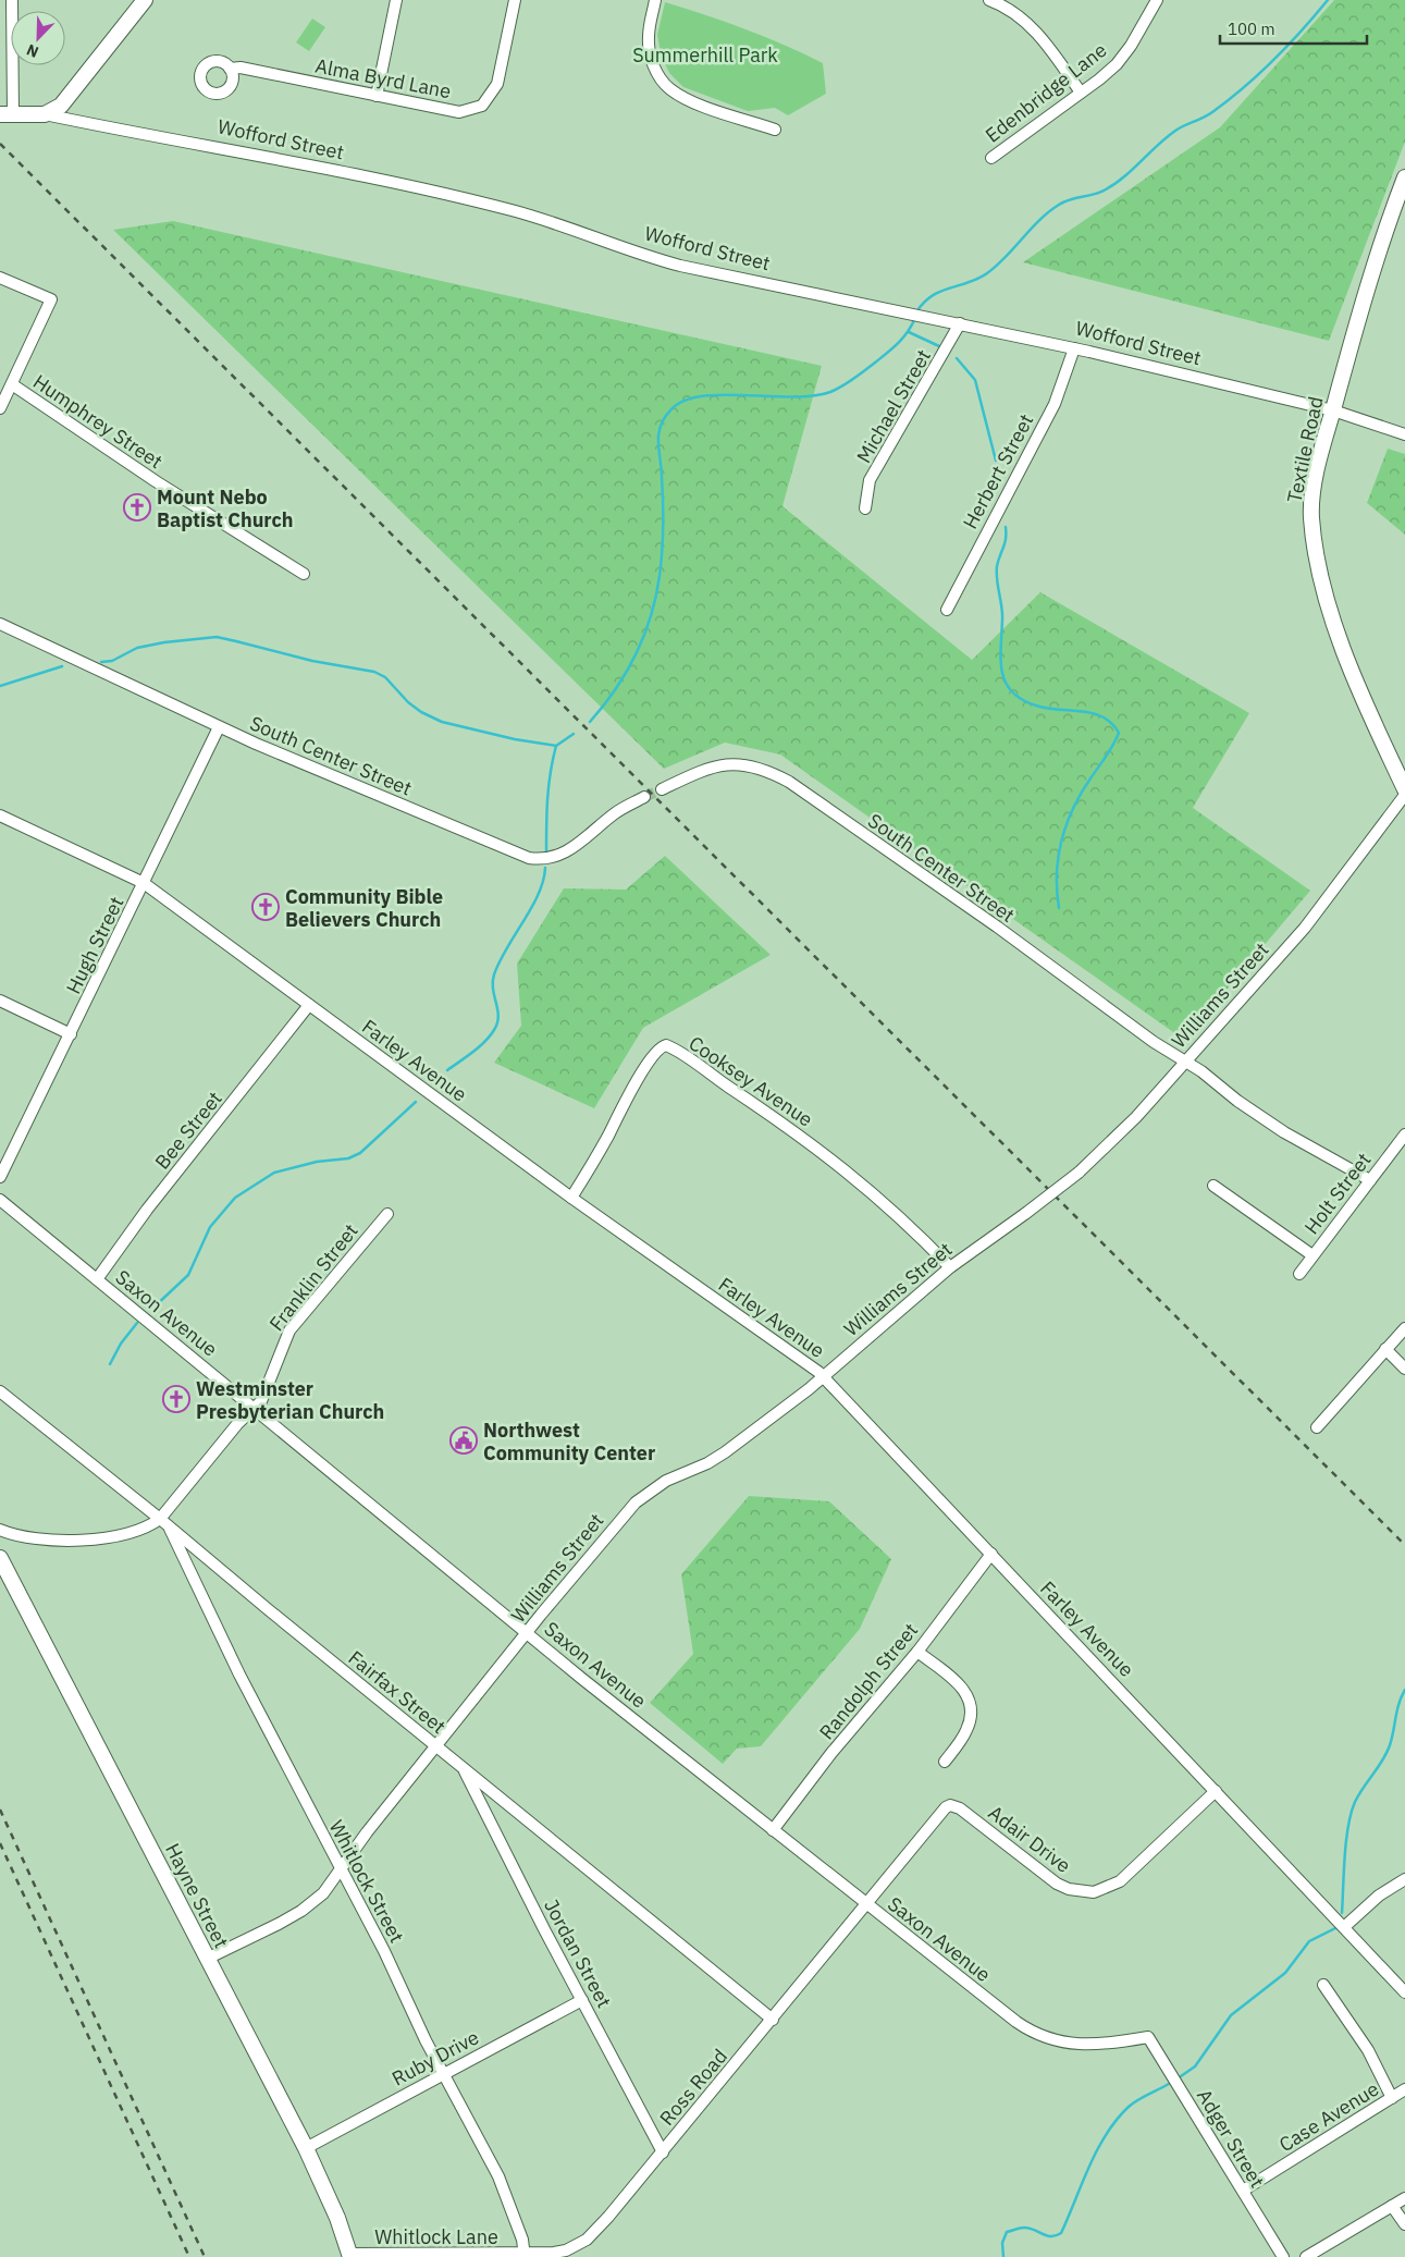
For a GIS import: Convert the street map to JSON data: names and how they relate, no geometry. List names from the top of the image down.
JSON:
{
  "streets": {
    "street": [
      "Alma Byrd Lane",
      "Edenbridge Lane",
      "Wofford Street",
      "Michael Street",
      "Humphrey Street",
      "Textile Road",
      "Herbert Street",
      "South Center Street",
      "Hugh Street",
      "Williams Street",
      "Farley Avenue",
      "Cooksey Avenue",
      "Bee Street",
      "Holt Street",
      "Franklin Street",
      "Saxon Avenue",
      "Randolph Street",
      "Fairfax Street",
      "Adair Drive",
      "Whitlock Street",
      "Hayne Street",
      "Jordan Street",
      "Ruby Drive",
      "Ross Road",
      "Case Avenue",
      "Adger Street",
      "Whitlock Lane"
    ]
  },
  "crossings": [
    ["Wofford Street", "Michael Street"],
    ["Wofford Street", "Textile Road"],
    ["Wofford Street", "Herbert Street"],
    ["South Center Street", "Hugh Street"],
    ["South Center Street", "Williams Street"],
    ["South Center Street", "Holt Street"],
    ["Hugh Street", "Farley Avenue"],
    ["Williams Street", "Farley Avenue"],
    ["Williams Street", "Cooksey Avenue"],
    ["Williams Street", "Saxon Avenue"],
    ["Williams Street", "Fairfax Street"],
    ["Williams Street", "Whitlock Street"],
    ["Williams Street", "Hayne Street"],
    ["Farley Avenue", "Cooksey Avenue"],
    ["Farley Avenue", "Bee Street"],
    ["Farley Avenue", "Randolph Street"],
    ["Farley Avenue", "Adair Drive"],
    ["Bee Street", "Saxon Avenue"],
    ["Franklin Street", "Saxon Avenue"],
    ["Franklin Street", "Fairfax Street"],
    ["Franklin Street", "Whitlock Street"],
    ["Saxon Avenue", "Randolph Street"],
    ["Saxon Avenue", "Adair Drive"],
    ["Saxon Avenue", "Ross Road"],
    ["Saxon Avenue", "Adger Street"],
    ["Fairfax Street", "Whitlock Street"],
    ["Fairfax Street", "Jordan Street"],
    ["Fairfax Street", "Ross Road"],
    ["Adair Drive", "Ross Road"],
    ["Whitlock Street", "Ruby Drive"],
    ["Whitlock Street", "Ross Road"],
    ["Whitlock Street", "Whitlock Lane"],
    ["Hayne Street", "Ruby Drive"],
    ["Hayne Street", "Whitlock Lane"],
    ["Jordan Street", "Ruby Drive"],
    ["Jordan Street", "Ross Road"],
    ["Ross Road", "Whitlock Lane"],
    ["Case Avenue", "Adger Street"]
  ],
  "parks": ["Summerhill Park"],
  "places": {
    "church": ["Mount Nebo Baptist Church", "Community Bible Believers Church", "Westminster Presbyterian Church"],
    "public building": ["Northwest Community Center"]
  },
  "scale_bar": "100 m",
  "north": "bottom left"
}
